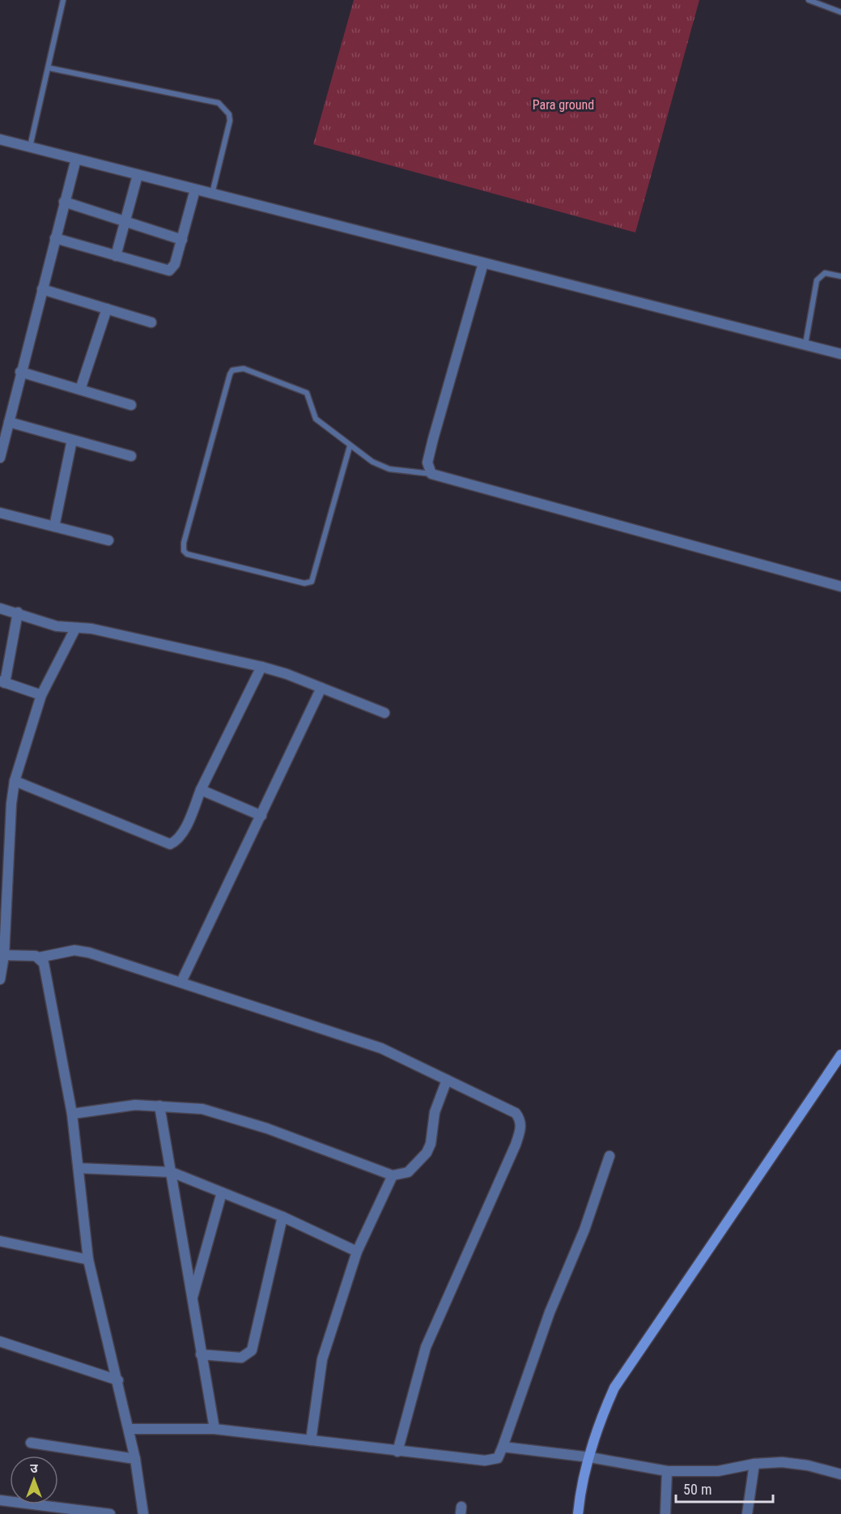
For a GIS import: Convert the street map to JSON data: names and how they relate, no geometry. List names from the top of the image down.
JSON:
{
  "parks": ["Para ground"],
  "scale_bar": "50 m",
  "north": "top"
}
